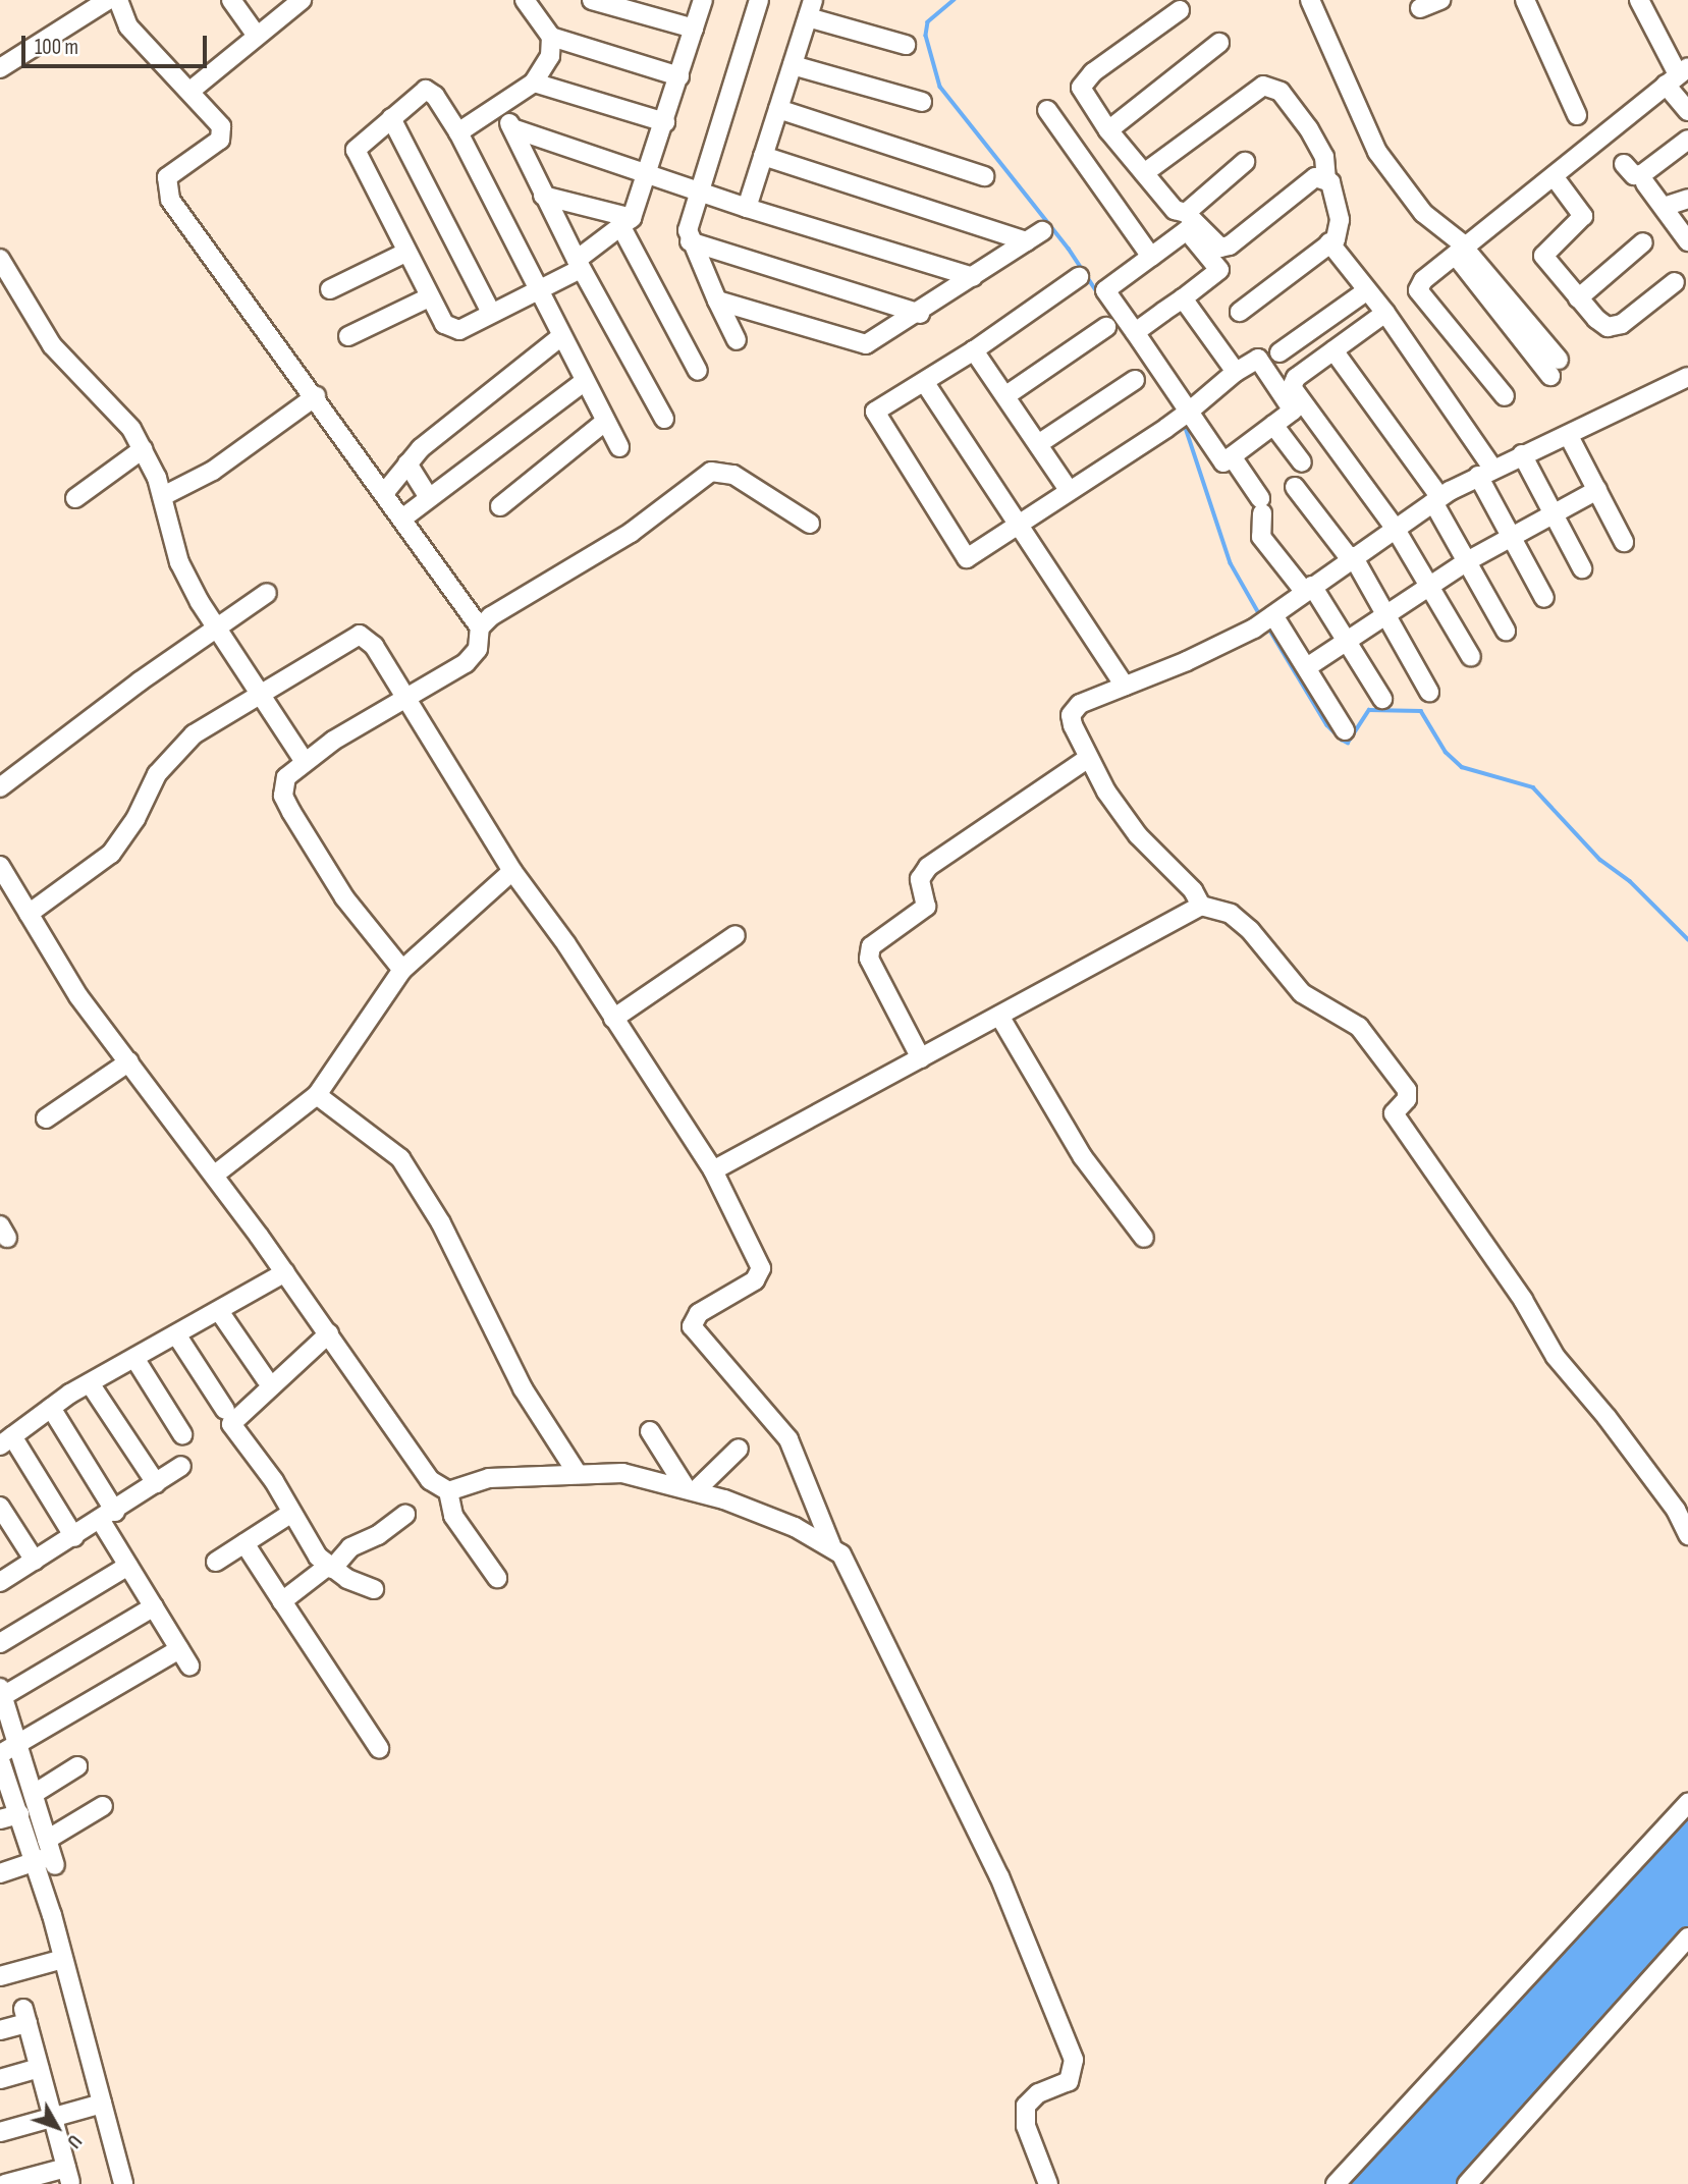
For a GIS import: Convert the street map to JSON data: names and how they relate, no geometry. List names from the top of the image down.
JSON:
{
  "scale_bar": "100 m",
  "north": "bottom right"
}
